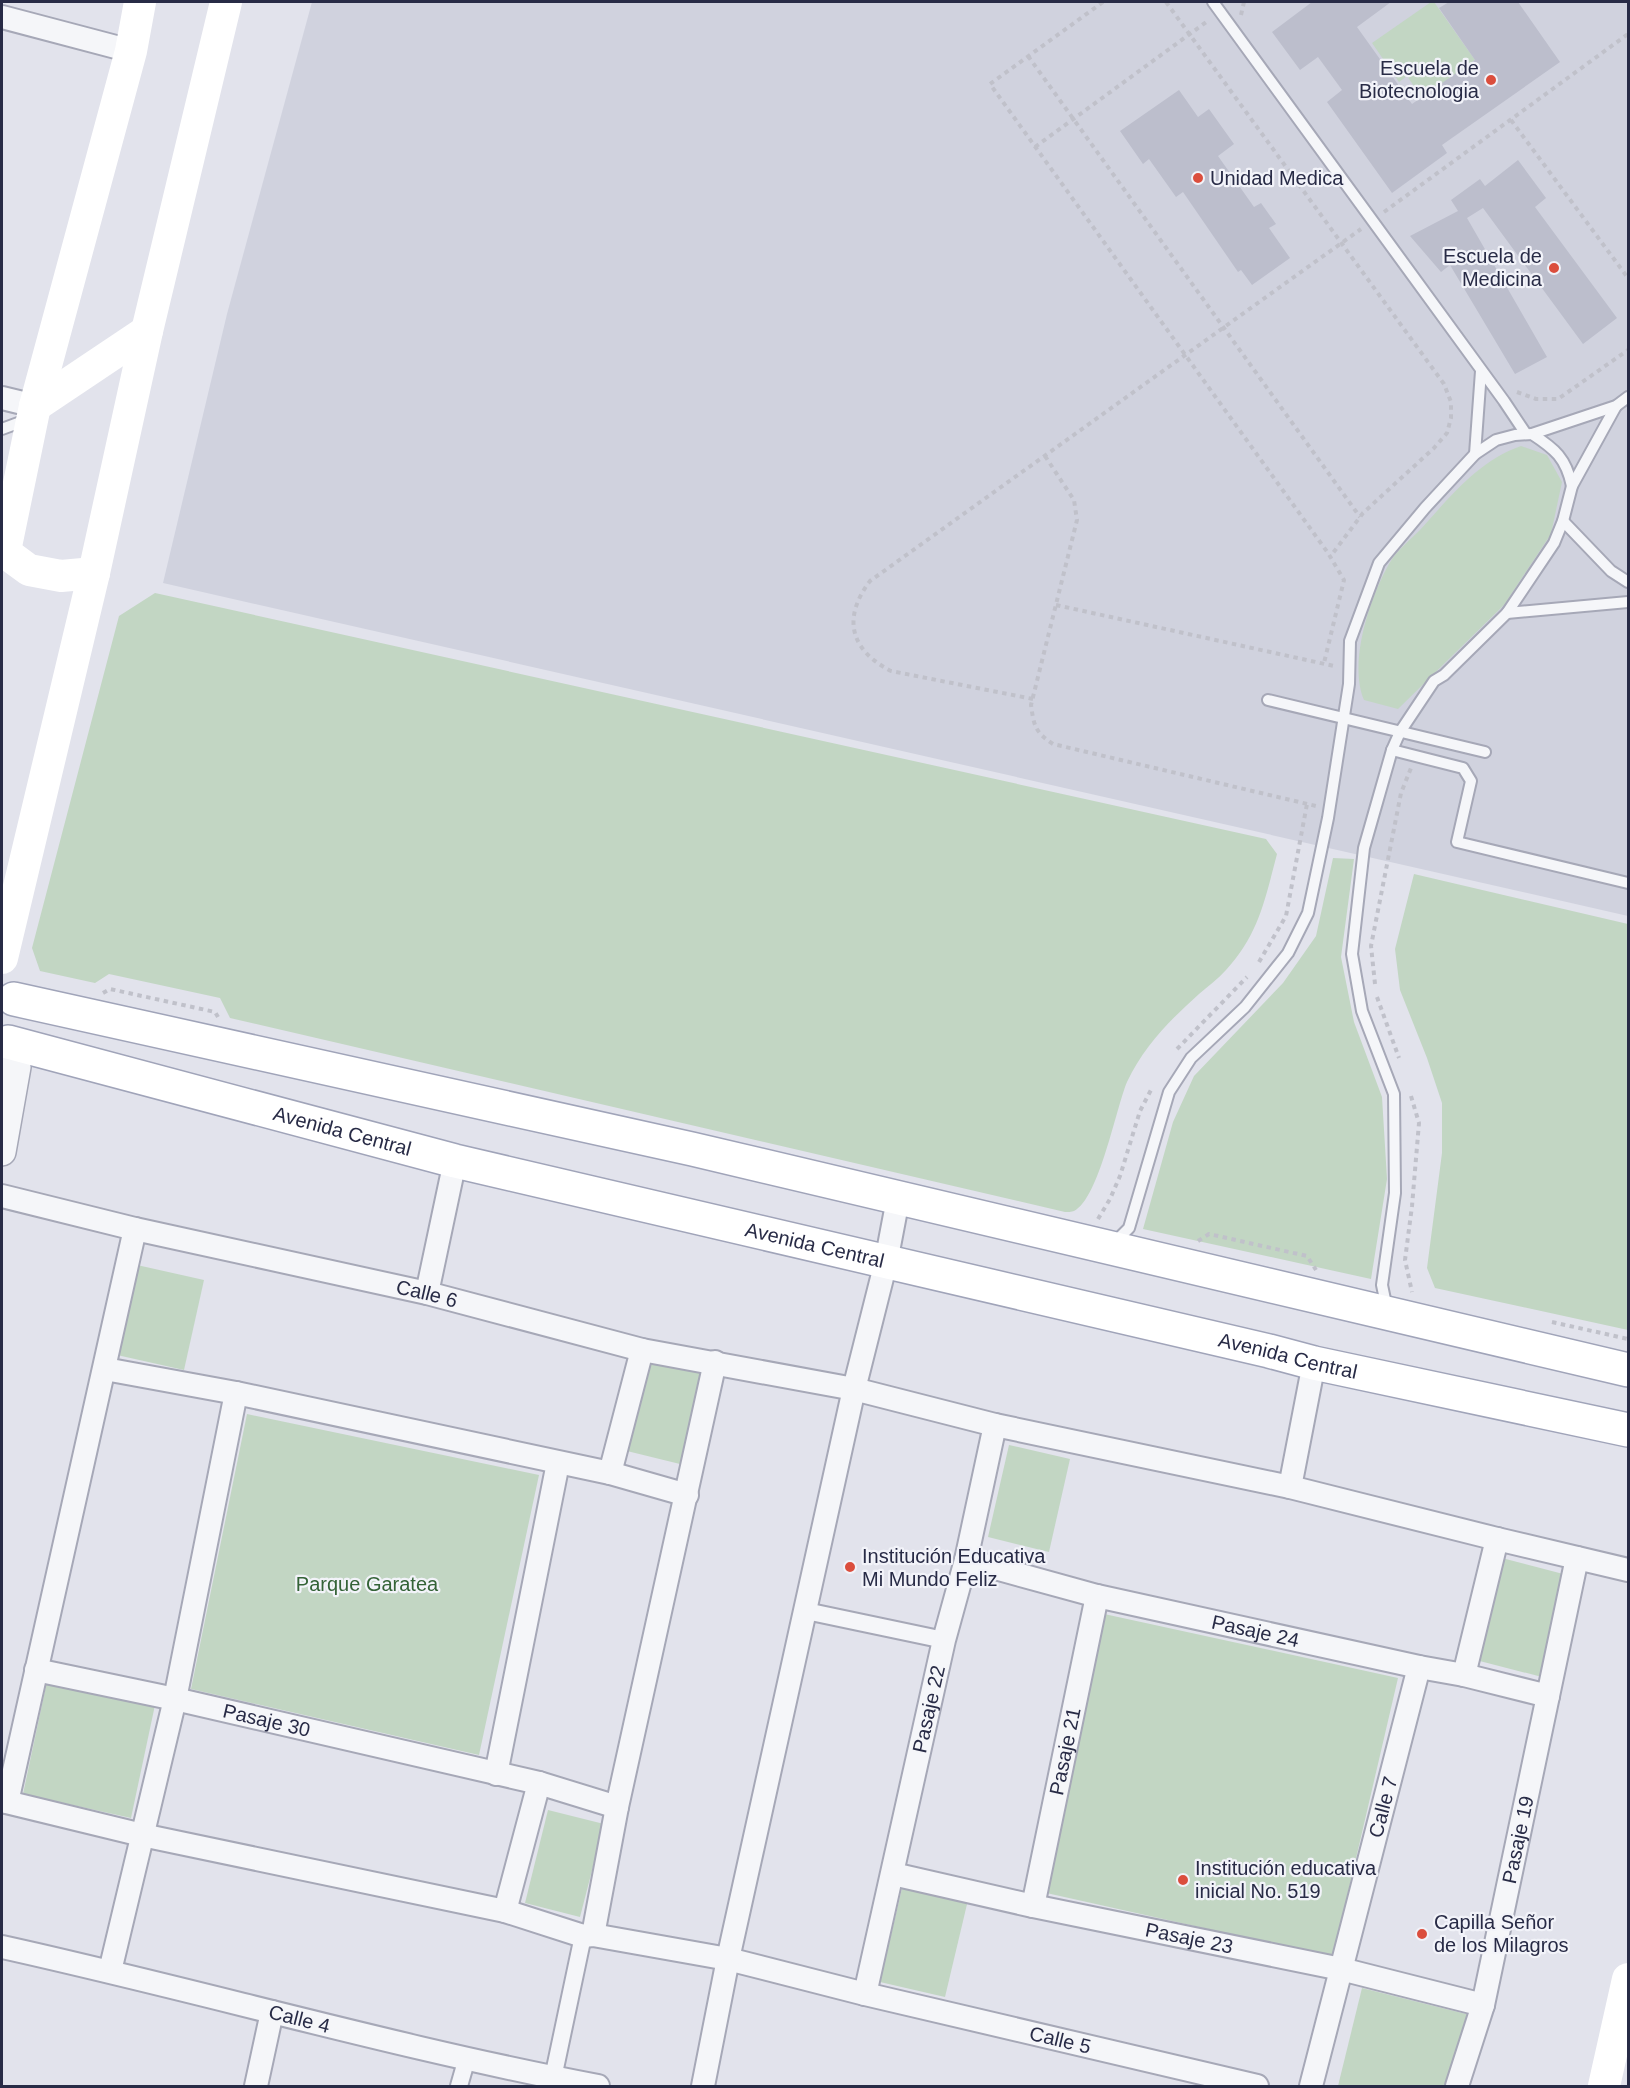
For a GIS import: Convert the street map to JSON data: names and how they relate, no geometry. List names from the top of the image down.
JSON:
{
  "streets": {
    "main road": ["Avenida Central"],
    "street": [
      "Calle 6",
      "Pasaje 24",
      "Pasaje 22",
      "Pasaje 30",
      "Pasaje 21",
      "Calle 7",
      "Pasaje 19",
      "Pasaje 23",
      "Calle 4",
      "Calle 5"
    ]
  },
  "crossings": [
    ["Calle 6", "Pasaje 22"],
    ["Calle 6", "Pasaje 19"],
    ["Pasaje 24", "Pasaje 22"],
    ["Pasaje 24", "Pasaje 21"],
    ["Pasaje 24", "Calle 7"],
    ["Pasaje 24", "Pasaje 19"],
    ["Pasaje 22", "Pasaje 23"],
    ["Pasaje 22", "Calle 5"],
    ["Pasaje 21", "Pasaje 23"],
    ["Calle 7", "Pasaje 23"],
    ["Pasaje 19", "Pasaje 23"]
  ],
  "parks": ["Parque Garatea"],
  "places": [
    "Escuela de Biotecnologia",
    "Unidad Medica",
    "Escuela de Medicina",
    "Institución Educativa Mi Mundo Feliz",
    "Institución educativa inicial No. 519",
    "Capilla Señor de los Milagros"
  ]
}
